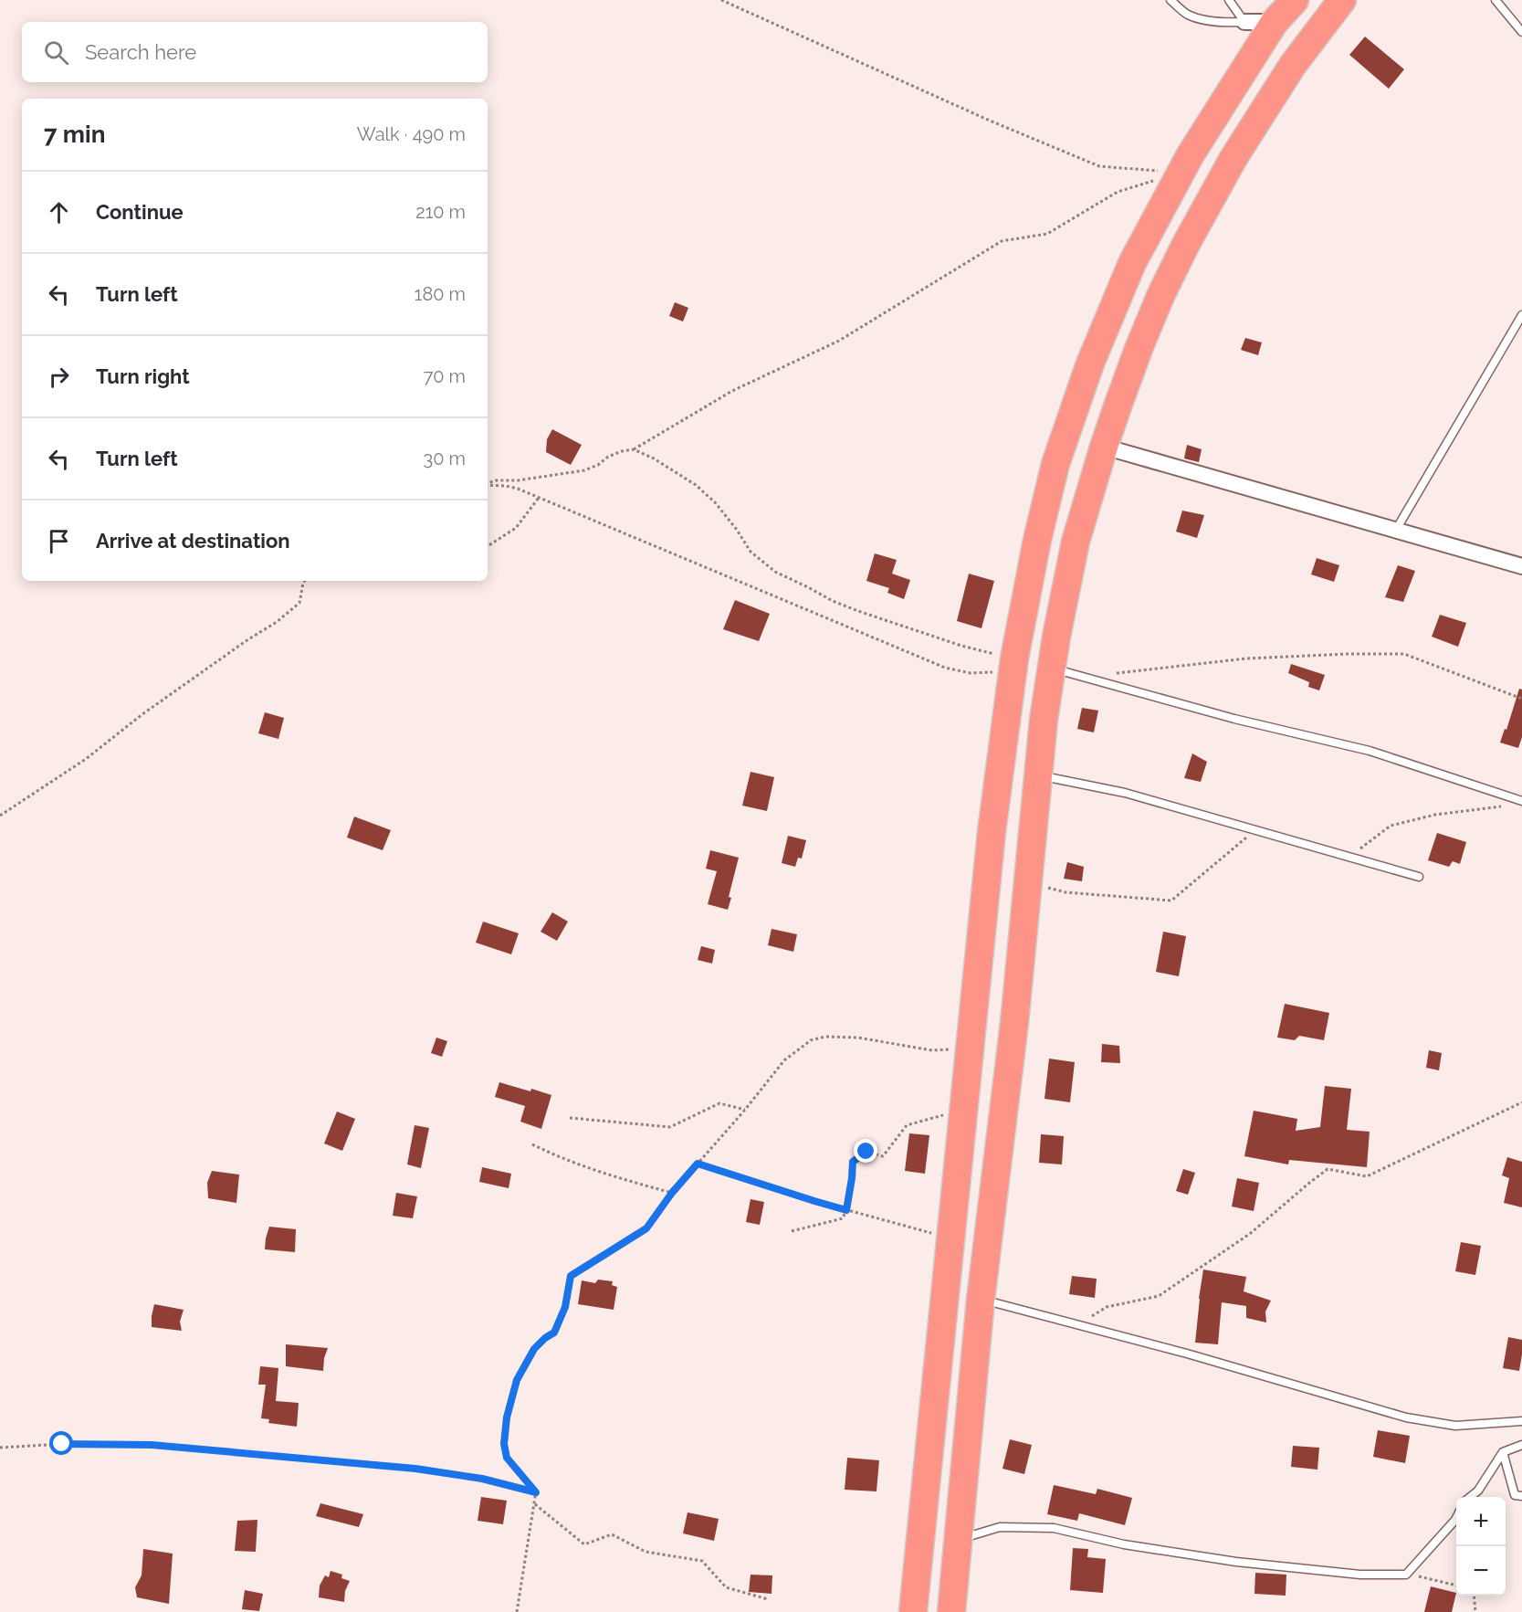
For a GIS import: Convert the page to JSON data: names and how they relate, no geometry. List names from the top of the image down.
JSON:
{
  "page": {
    "search": "Search here",
    "heading": ["7 min", "Walk · 490 m"],
    "list": [
      ["Continue", "210 m"],
      ["Turn left", "180 m"],
      ["Turn right", "70 m"],
      ["Turn left", "30 m"],
      "Arrive at destination"
    ],
    "map_buttons": ["+", "−"]
  }
}
